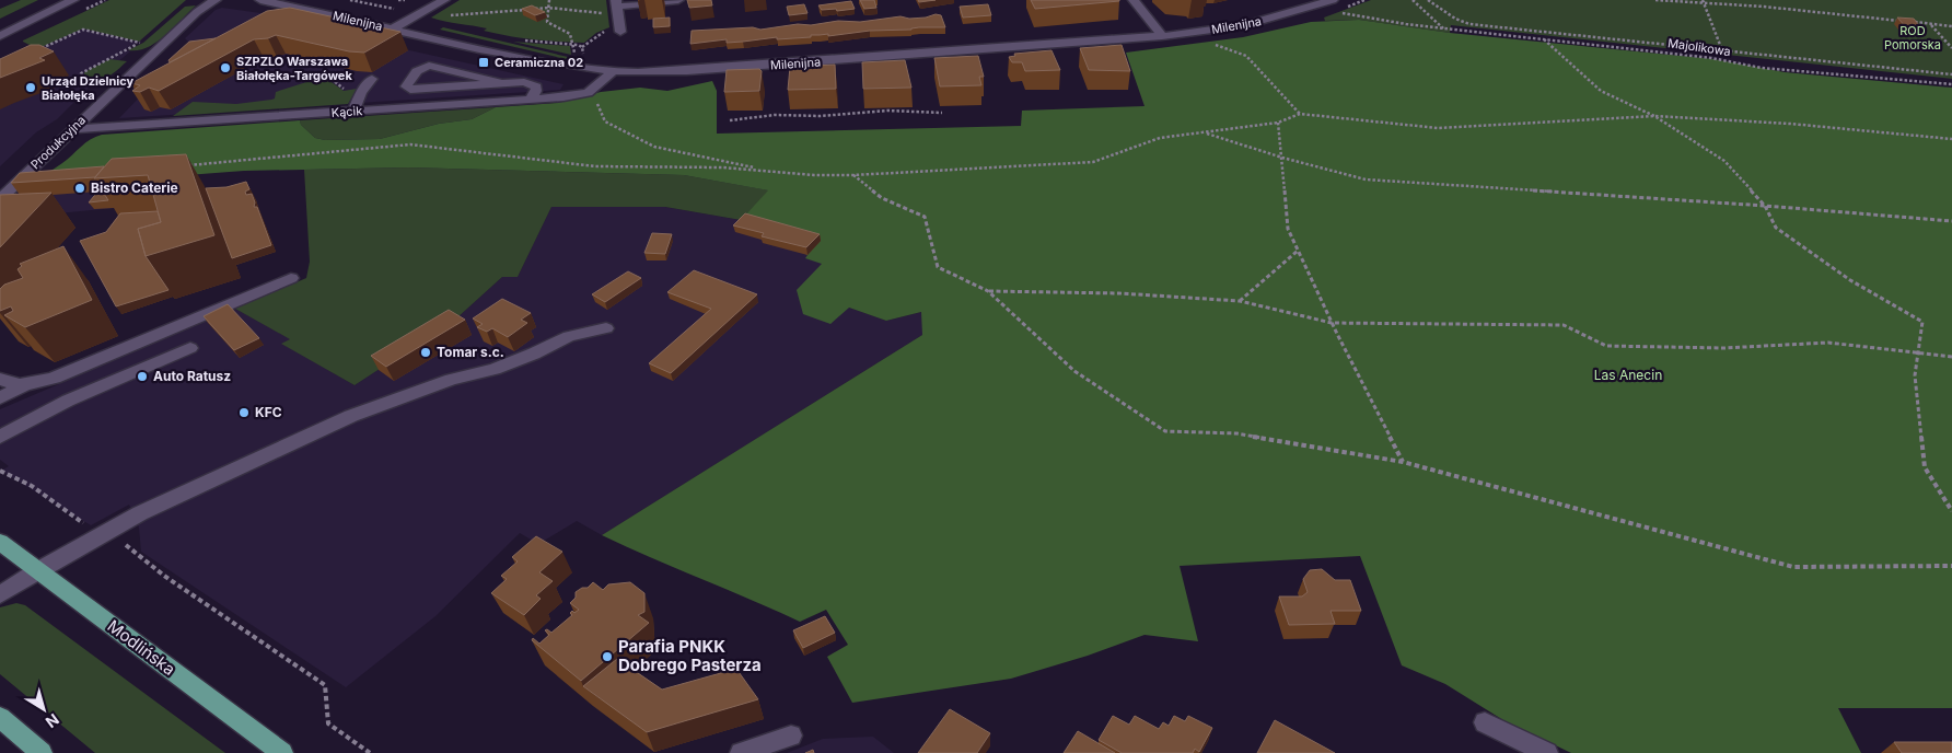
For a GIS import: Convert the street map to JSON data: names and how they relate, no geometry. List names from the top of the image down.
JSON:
{
  "streets": {
    "main road": ["Modlińska"],
    "street": ["Milenijna", "Kącik", "Produkcyjna"],
    "path": ["Majolikowa"]
  },
  "crossings": [
    ["Milenijna", "Kącik"],
    ["Kącik", "Produkcyjna"]
  ],
  "parks": ["ROD Pomorska", "Las Anecin"],
  "places": {
    "transit": ["Ceramiczna 02"],
    "other": [
      "SZPZLO Warszawa Białołęka-Targówek",
      "Urząd Dzielnicy Białołęka",
      "Bistro Caterie",
      "Tomar s.c.",
      "Auto Ratusz",
      "KFC",
      "Parafia PNKK Dobrego Pasterza"
    ]
  },
  "north": "bottom right"
}
